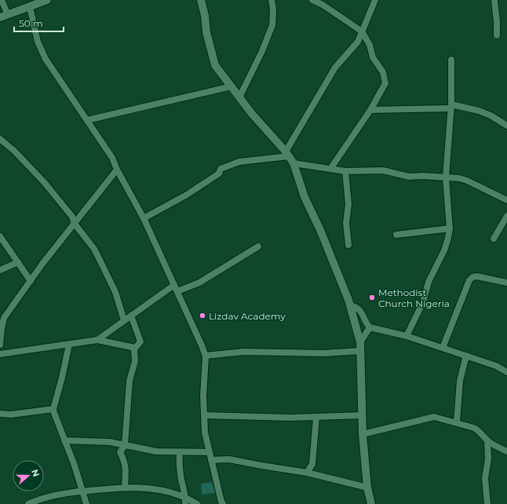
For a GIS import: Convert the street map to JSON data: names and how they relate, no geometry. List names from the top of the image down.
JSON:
{
  "places": ["Methodist Church Nigeria", "Lizdav Academy"],
  "scale_bar": "50 m",
  "north": "right"
}
